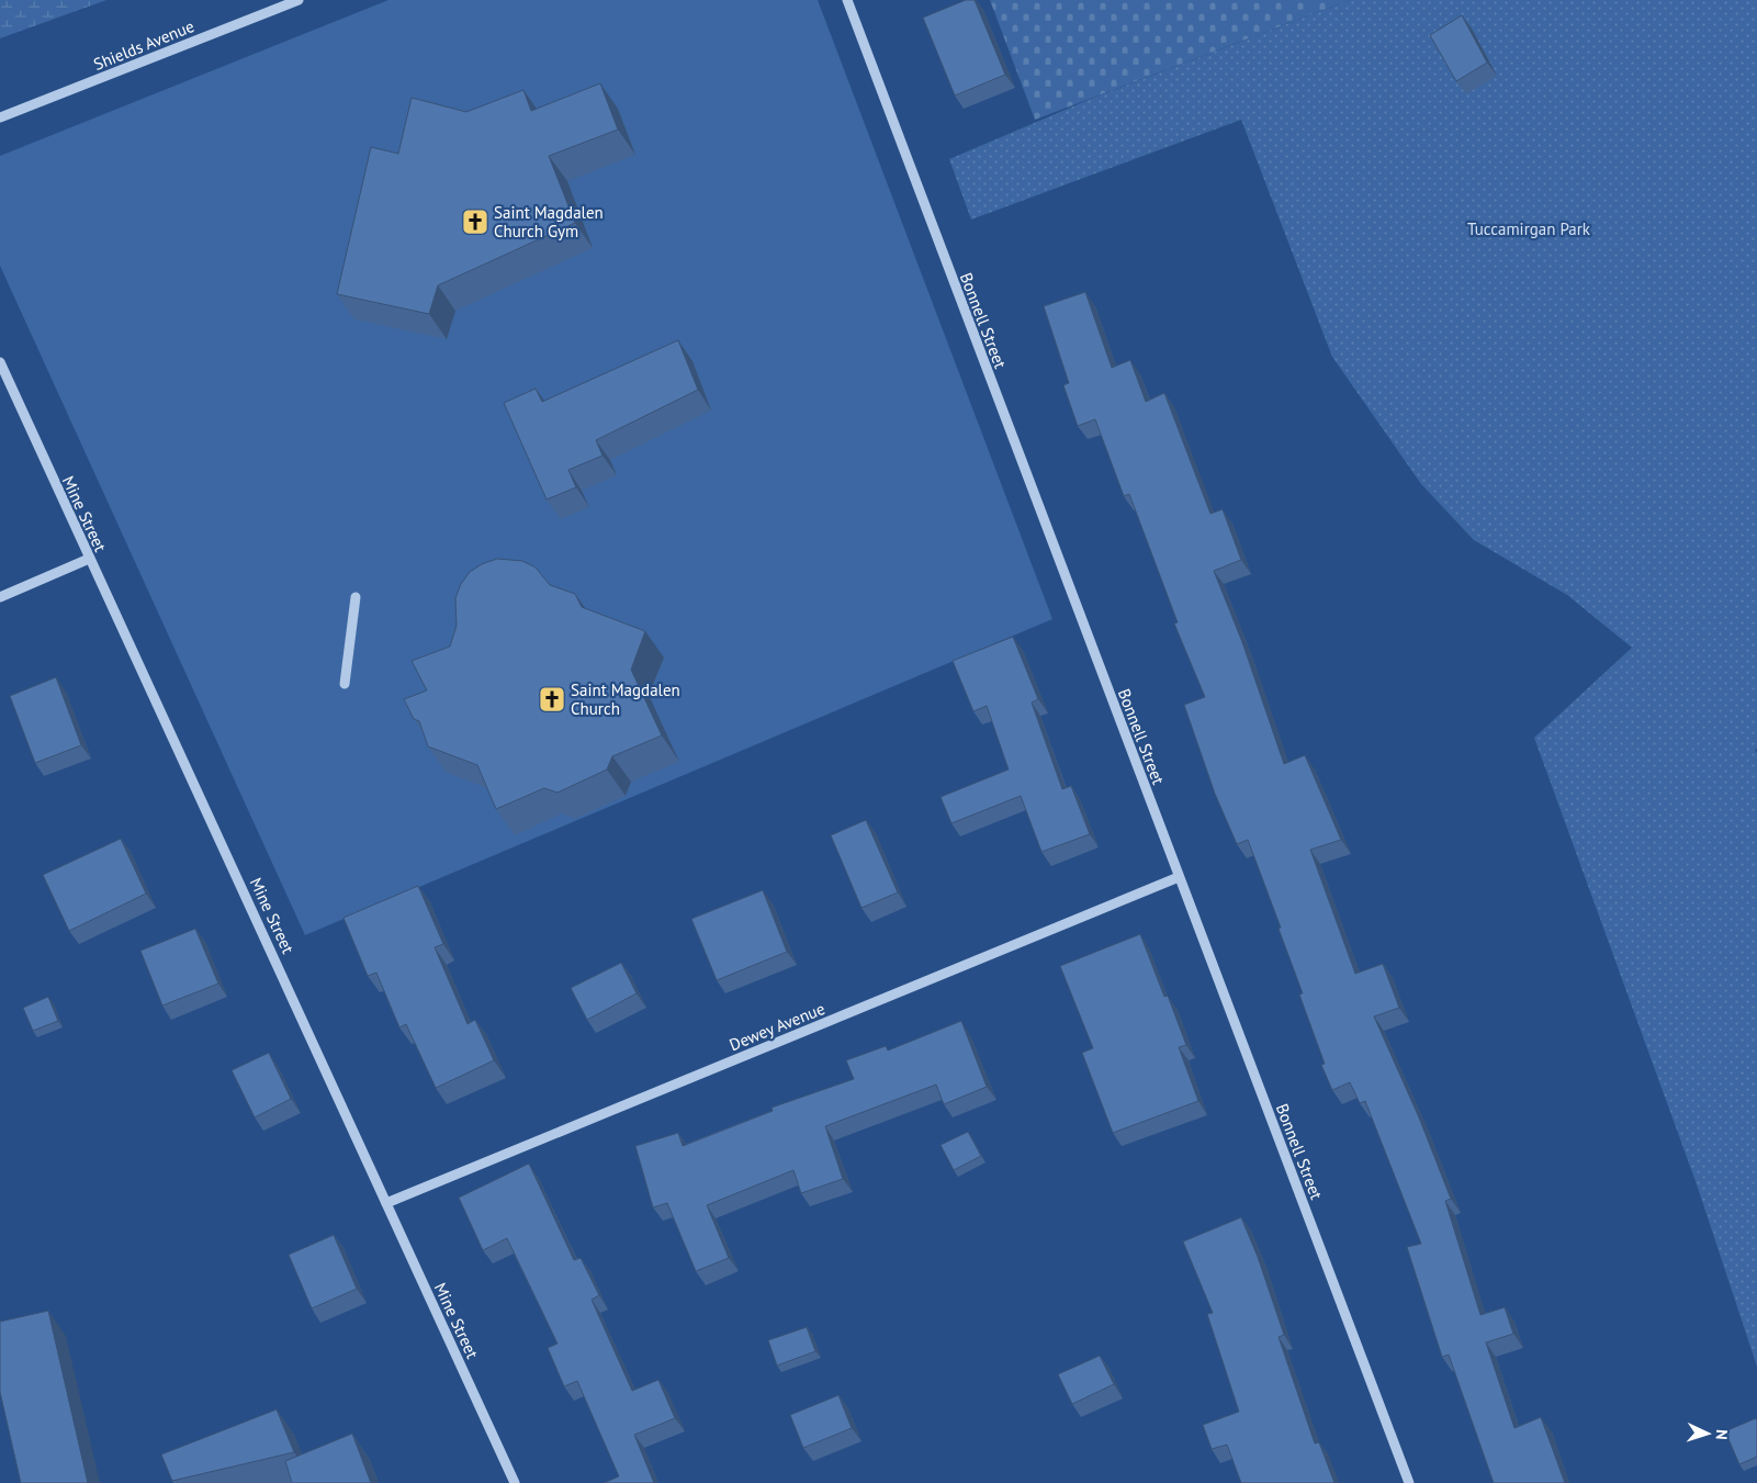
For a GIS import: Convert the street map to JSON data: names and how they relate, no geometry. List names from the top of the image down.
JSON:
{
  "streets": {
    "street": [
      "Shields Avenue",
      "Bonnell Street",
      "Mine Street",
      "Dewey Avenue"
    ]
  },
  "crossings": [
    ["Bonnell Street", "Dewey Avenue"],
    ["Mine Street", "Dewey Avenue"]
  ],
  "parks": ["Tuccamirgan Park"],
  "places": {
    "church": ["Saint Magdalen Church Gym", "Saint Magdalen Church"]
  },
  "north": "right"
}
